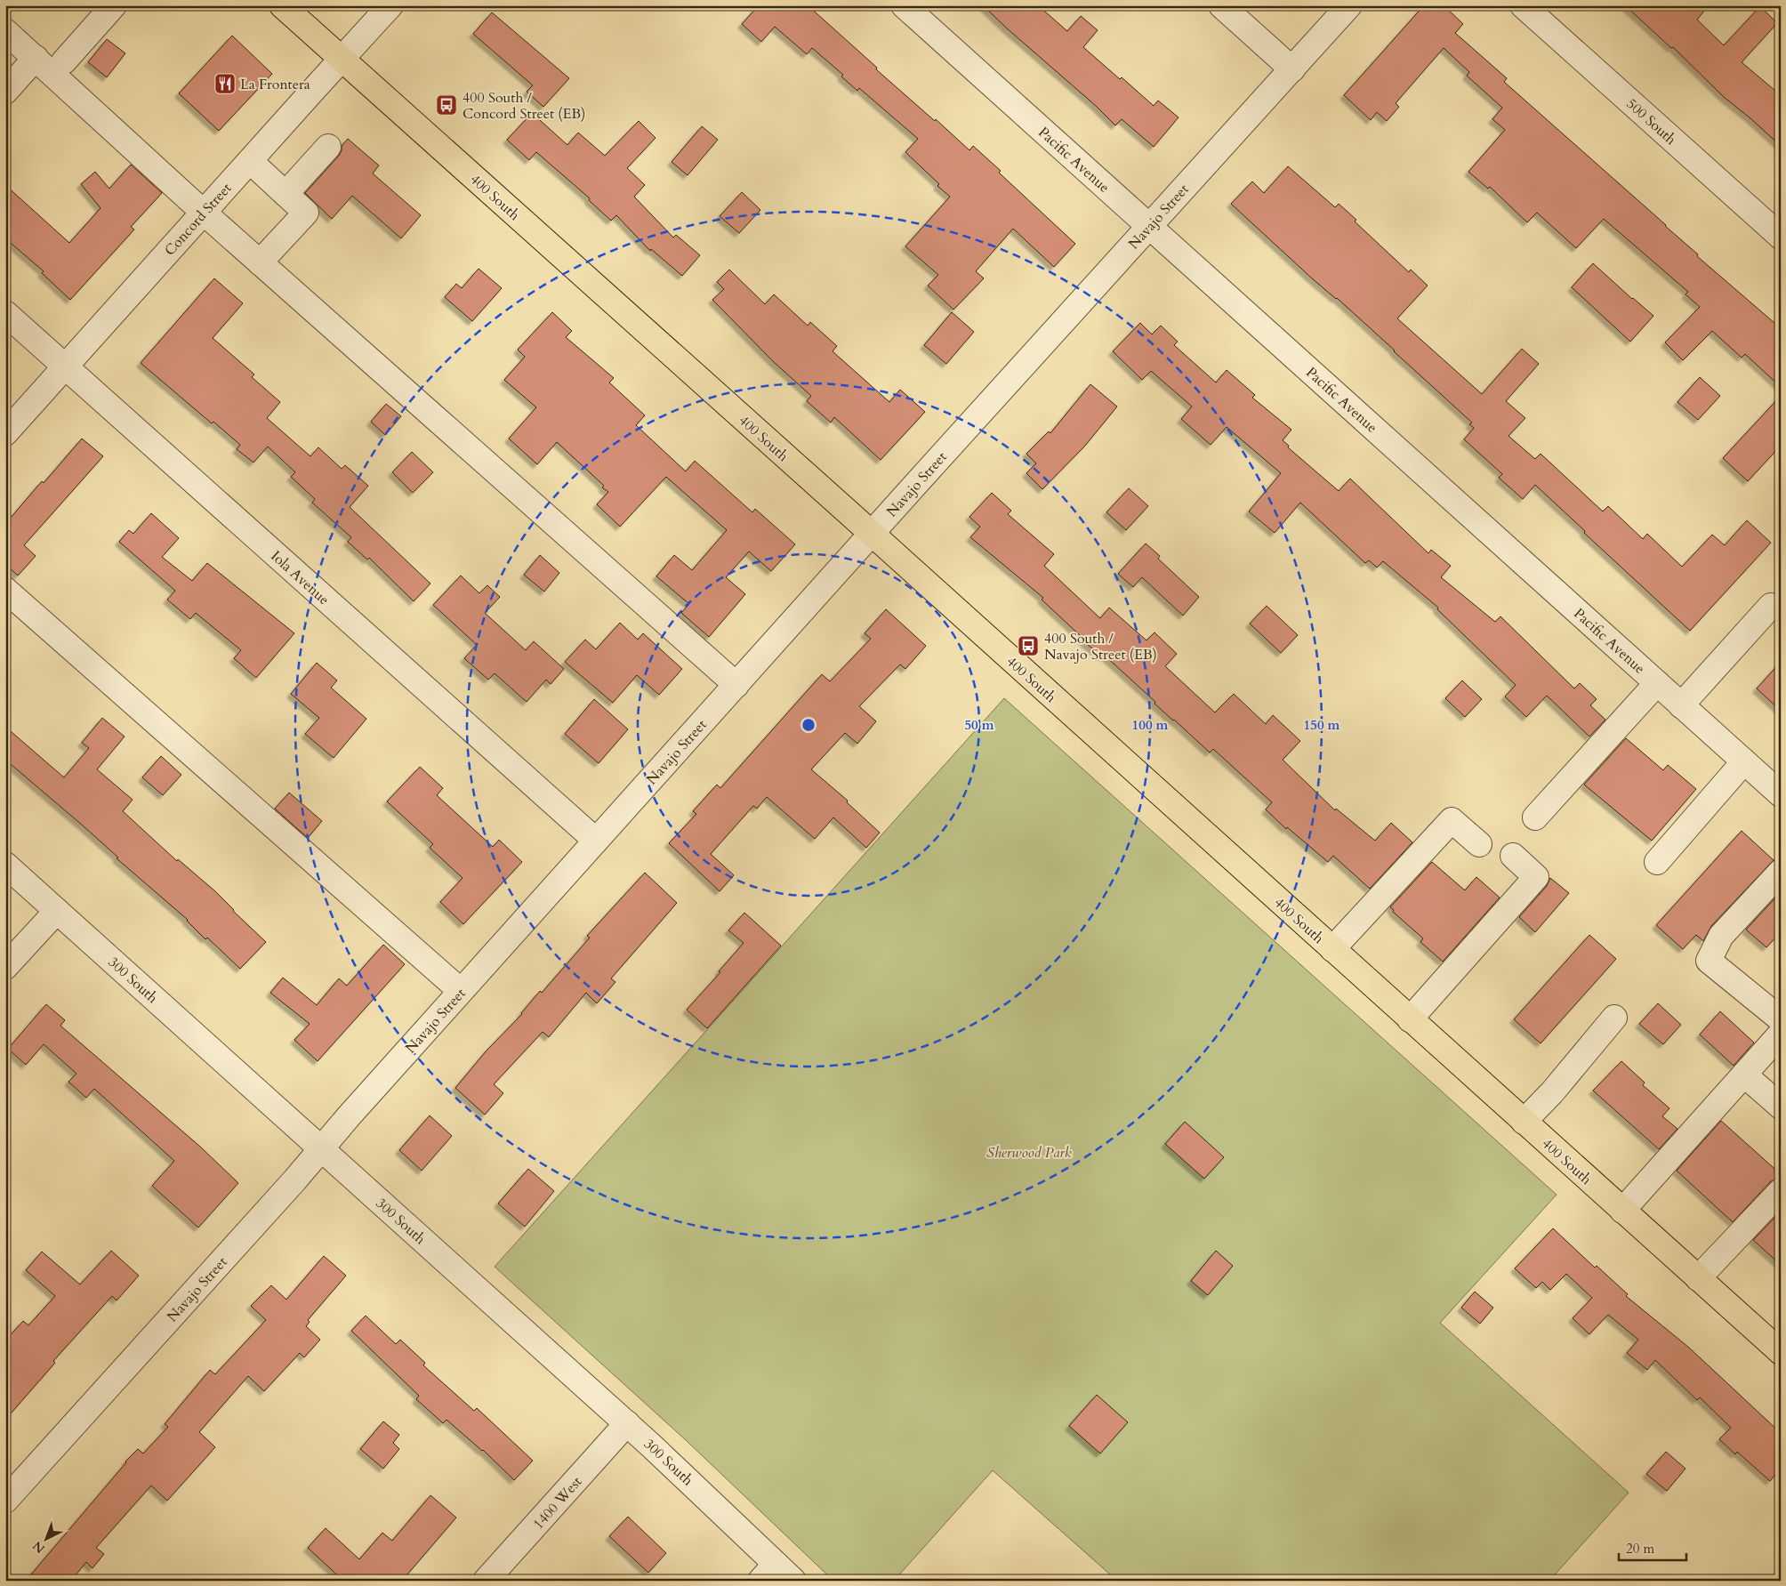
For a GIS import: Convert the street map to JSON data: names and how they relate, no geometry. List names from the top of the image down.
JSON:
{
  "streets": {
    "main road": ["400 South"],
    "street": [
      "500 South",
      "Pacific Avenue",
      "Navajo Street",
      "Concord Street",
      "Iola Avenue",
      "300 South",
      "1400 West"
    ]
  },
  "crossings": [
    ["Pacific Avenue", "Navajo Street"],
    ["400 South", "Navajo Street"],
    ["400 South", "Concord Street"],
    ["Navajo Street", "Iola Avenue"],
    ["Navajo Street", "300 South"],
    ["Concord Street", "Iola Avenue"],
    ["300 South", "1400 West"]
  ],
  "parks": ["Sherwood Park"],
  "places": {
    "restaurant": ["La Frontera"],
    "bus stop": ["400 South / Concord Street (EB)", "400 South / Navajo Street (EB)"]
  },
  "scale_bar": "20 m",
  "north": "bottom left",
  "rings": ["50 m", "100 m", "150 m"]
}
